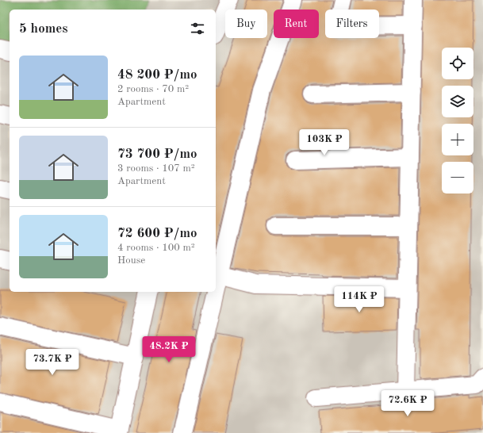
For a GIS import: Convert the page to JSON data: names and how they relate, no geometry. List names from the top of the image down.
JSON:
{
  "page": {
    "chip": ["Buy", "Rent", "Filters"],
    "heading": "5 homes",
    "map_buttons": ["+", "−"],
    "list": [
      {
        "name": "48 200 ₽/mo",
        "note": "2 rooms · 70 m² · Apartment"
      },
      {
        "name": "73 700 ₽/mo",
        "note": "3 rooms · 107 m² · Apartment"
      },
      {
        "name": "72 600 ₽/mo",
        "note": "4 rooms · 100 m² · House"
      }
    ],
    "price": [
      "103K ₽",
      "114K ₽",
      "48.2K ₽",
      "73.7K ₽",
      "72.6K ₽"
    ]
  }
}
